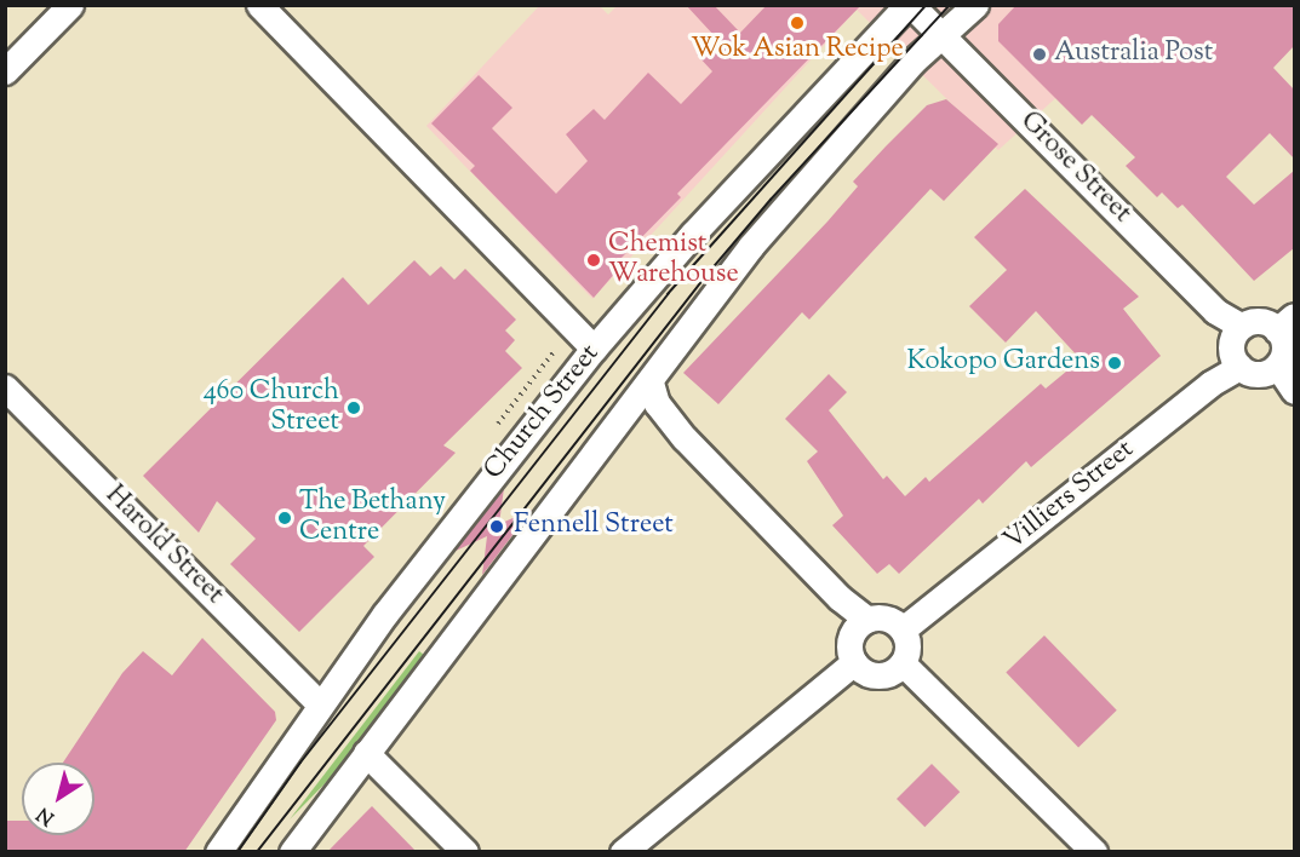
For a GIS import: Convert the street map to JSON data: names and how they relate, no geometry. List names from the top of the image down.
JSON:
{
  "streets": {
    "street": [
      "Grose Street",
      "Church Street",
      "Villiers Street",
      "Harold Street"
    ]
  },
  "crossings": [
    ["Grose Street", "Church Street"],
    ["Grose Street", "Villiers Street"],
    ["Church Street", "Harold Street"]
  ],
  "places": [
    "Wok Asian Recipe",
    "Australia Post",
    "Chemist Warehouse",
    "Kokopo Gardens",
    "460 Church Street",
    "The Bethany Centre",
    "Fennell Street"
  ],
  "north": "bottom left"
}
